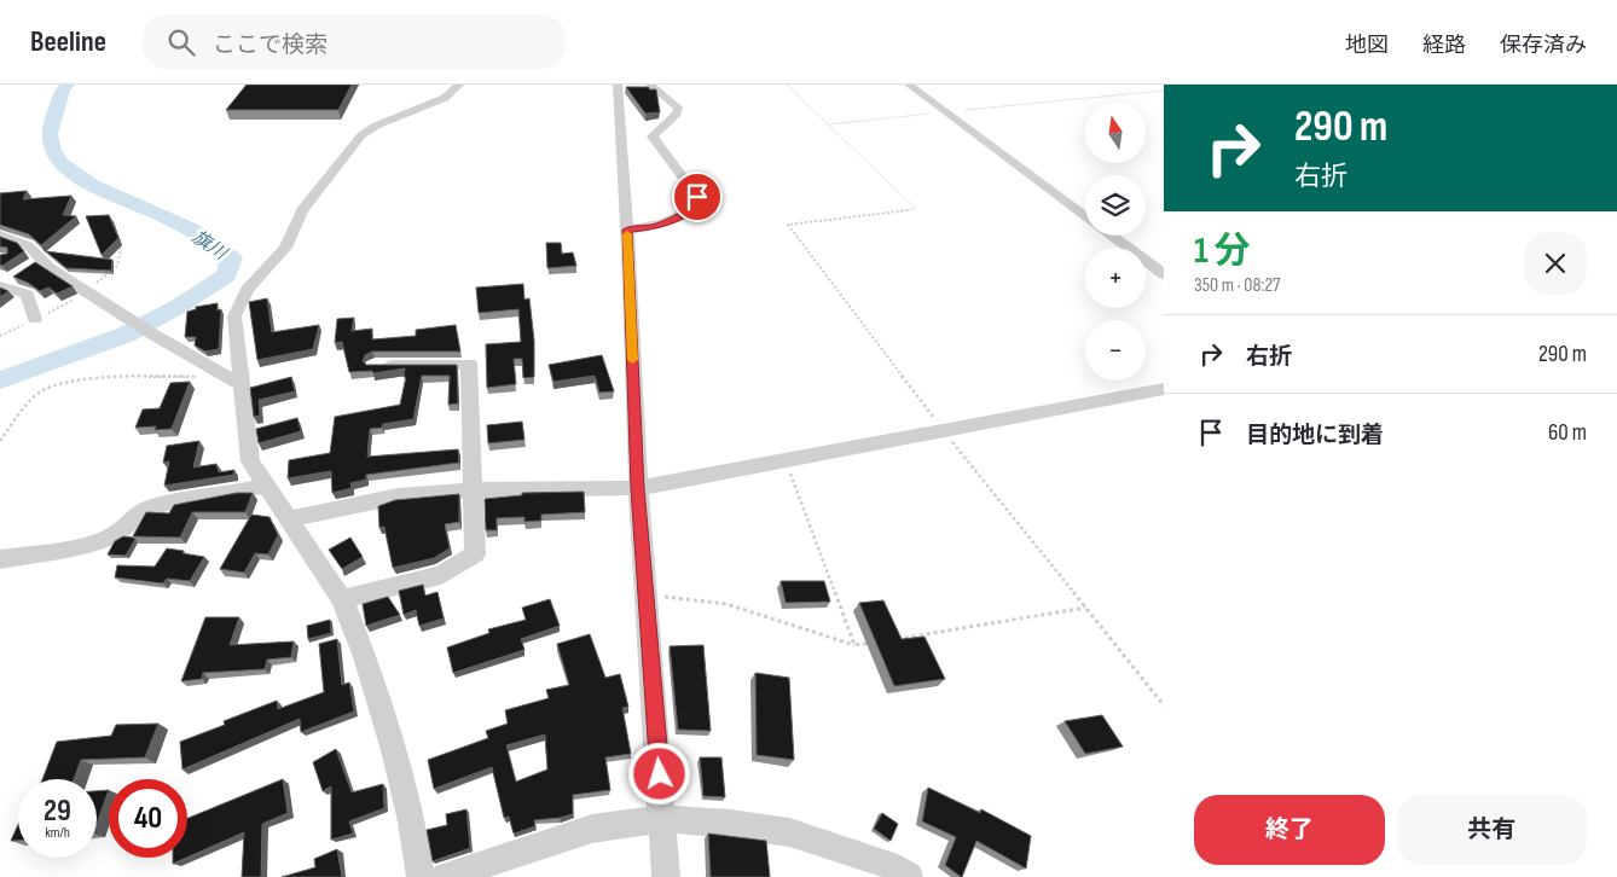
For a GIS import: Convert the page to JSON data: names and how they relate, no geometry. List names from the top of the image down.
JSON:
{
  "water": ["旗川"],
  "north": "top",
  "page": {
    "header": "Beeline",
    "search": "ここで検索",
    "nav": ["地図", "経路", "保存済み"],
    "turn": ["290 m", "右折"],
    "map_buttons": ["+", "−"],
    "heading": ["1 分", "350 m · 08:27"],
    "list": [
      {
        "name": "右折",
        "value": "290 m"
      },
      {
        "name": "目的地に到着",
        "value": "60 m"
      }
    ],
    "speed": "29 km/h",
    "limit": "40",
    "buttons": ["終了", "共有"]
  }
}
